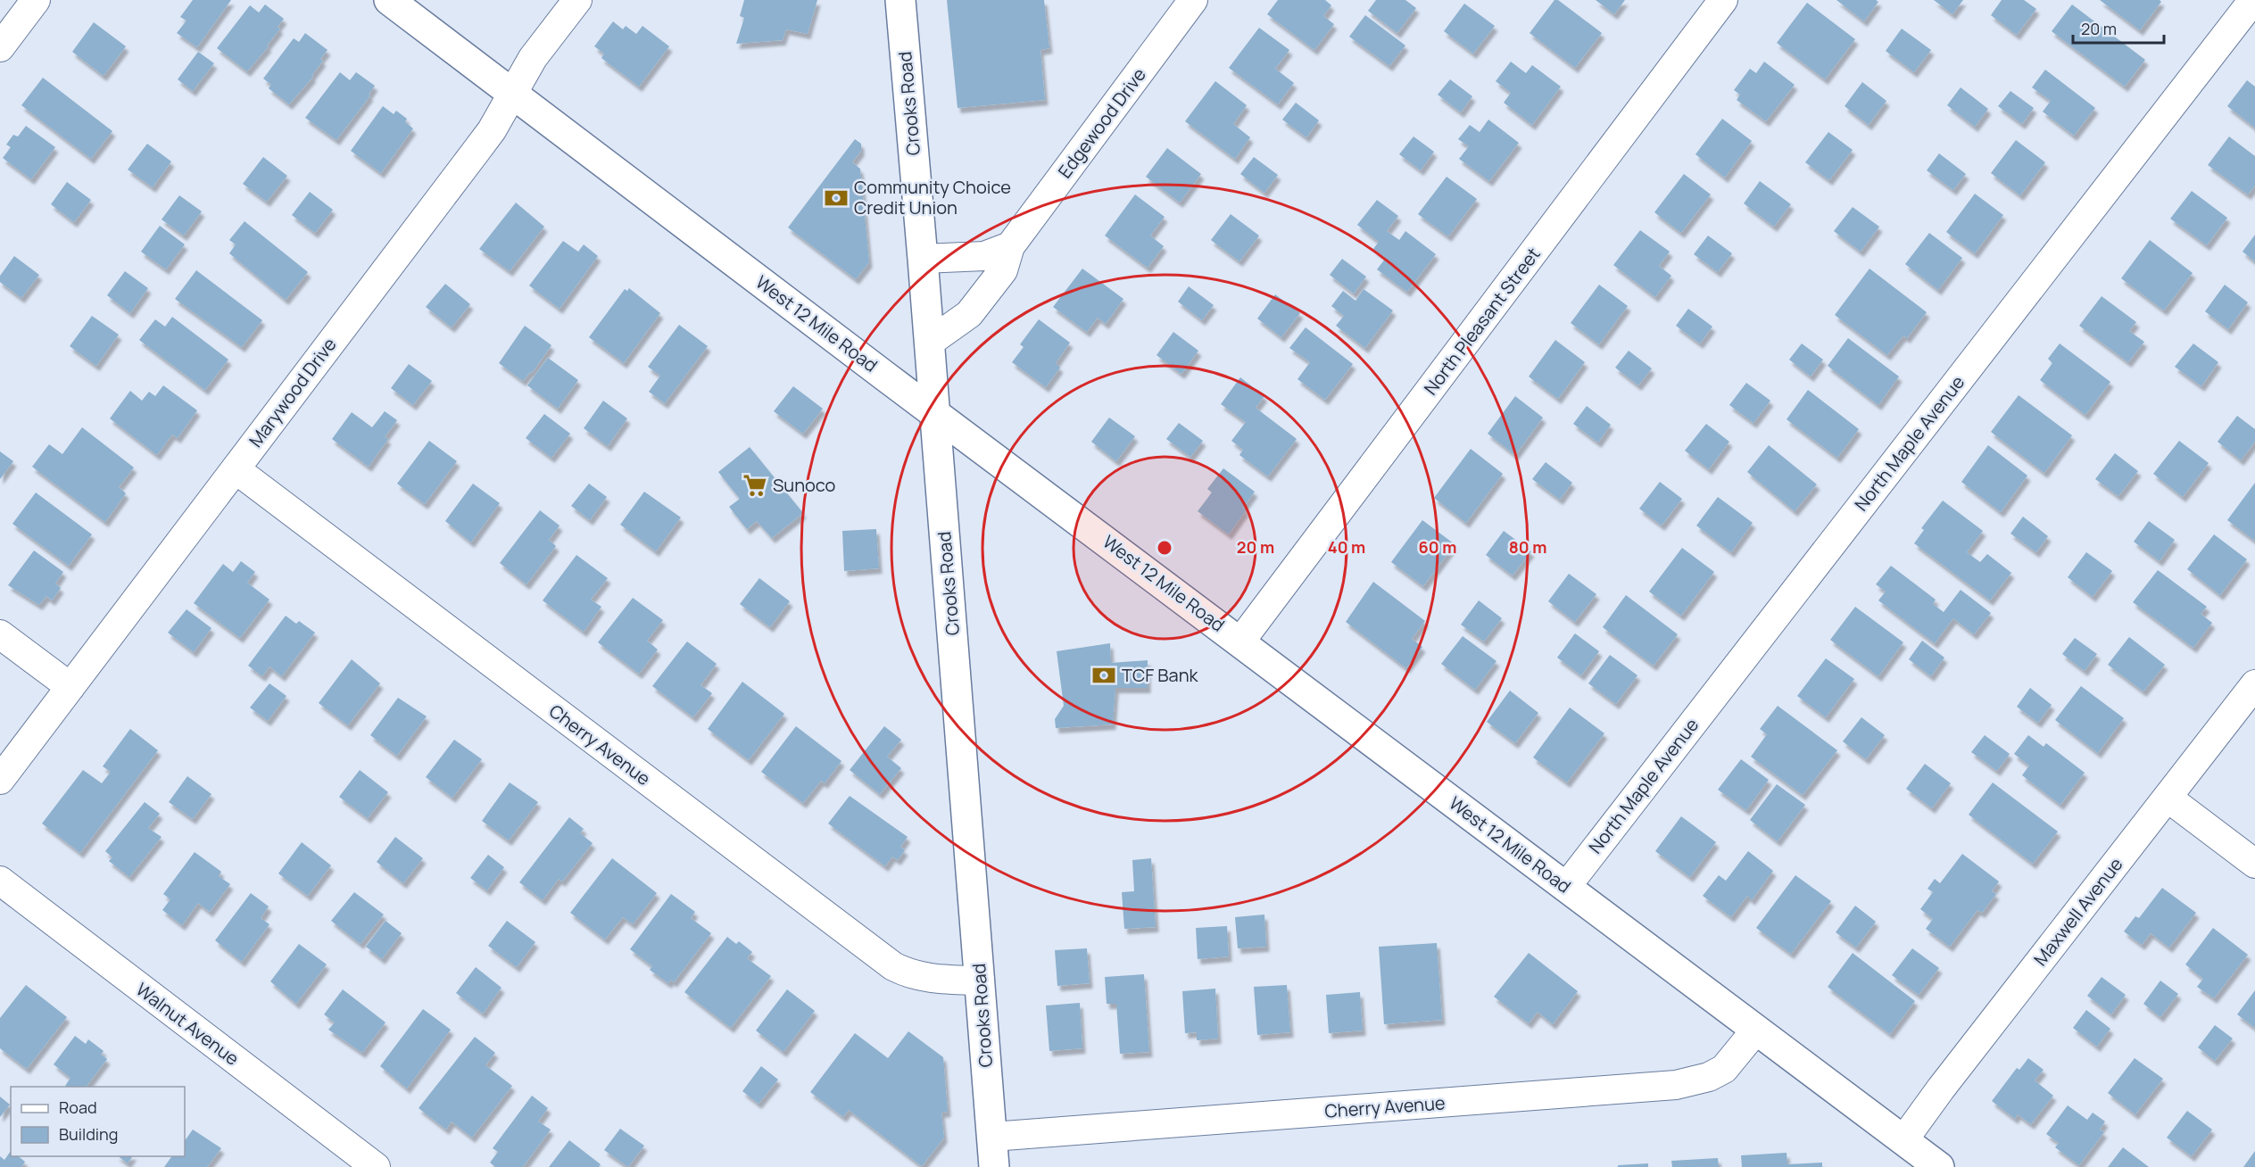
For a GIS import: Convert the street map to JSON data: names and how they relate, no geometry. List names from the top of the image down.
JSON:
{
  "streets": {
    "main road": ["Crooks Road", "West 12 Mile Road"],
    "street": [
      "Edgewood Drive",
      "North Pleasant Street",
      "Marywood Drive",
      "North Maple Avenue",
      "Cherry Avenue",
      "Maxwell Avenue",
      "Walnut Avenue"
    ]
  },
  "crossings": [
    ["Crooks Road", "Edgewood Drive"],
    ["Crooks Road", "West 12 Mile Road"],
    ["Crooks Road", "Cherry Avenue"],
    ["North Pleasant Street", "West 12 Mile Road"],
    ["West 12 Mile Road", "Marywood Drive"],
    ["West 12 Mile Road", "North Maple Avenue"],
    ["West 12 Mile Road", "Cherry Avenue"],
    ["West 12 Mile Road", "Maxwell Avenue"],
    ["Marywood Drive", "Cherry Avenue"]
  ],
  "places": {
    "bank": ["Community Choice Credit Union", "TCF Bank"],
    "supermarket": ["Sunoco"]
  },
  "legend": ["Road", "Building"],
  "scale_bar": "20 m",
  "rings": [
    "20 m",
    "40 m",
    "60 m",
    "80 m"
  ]
}
